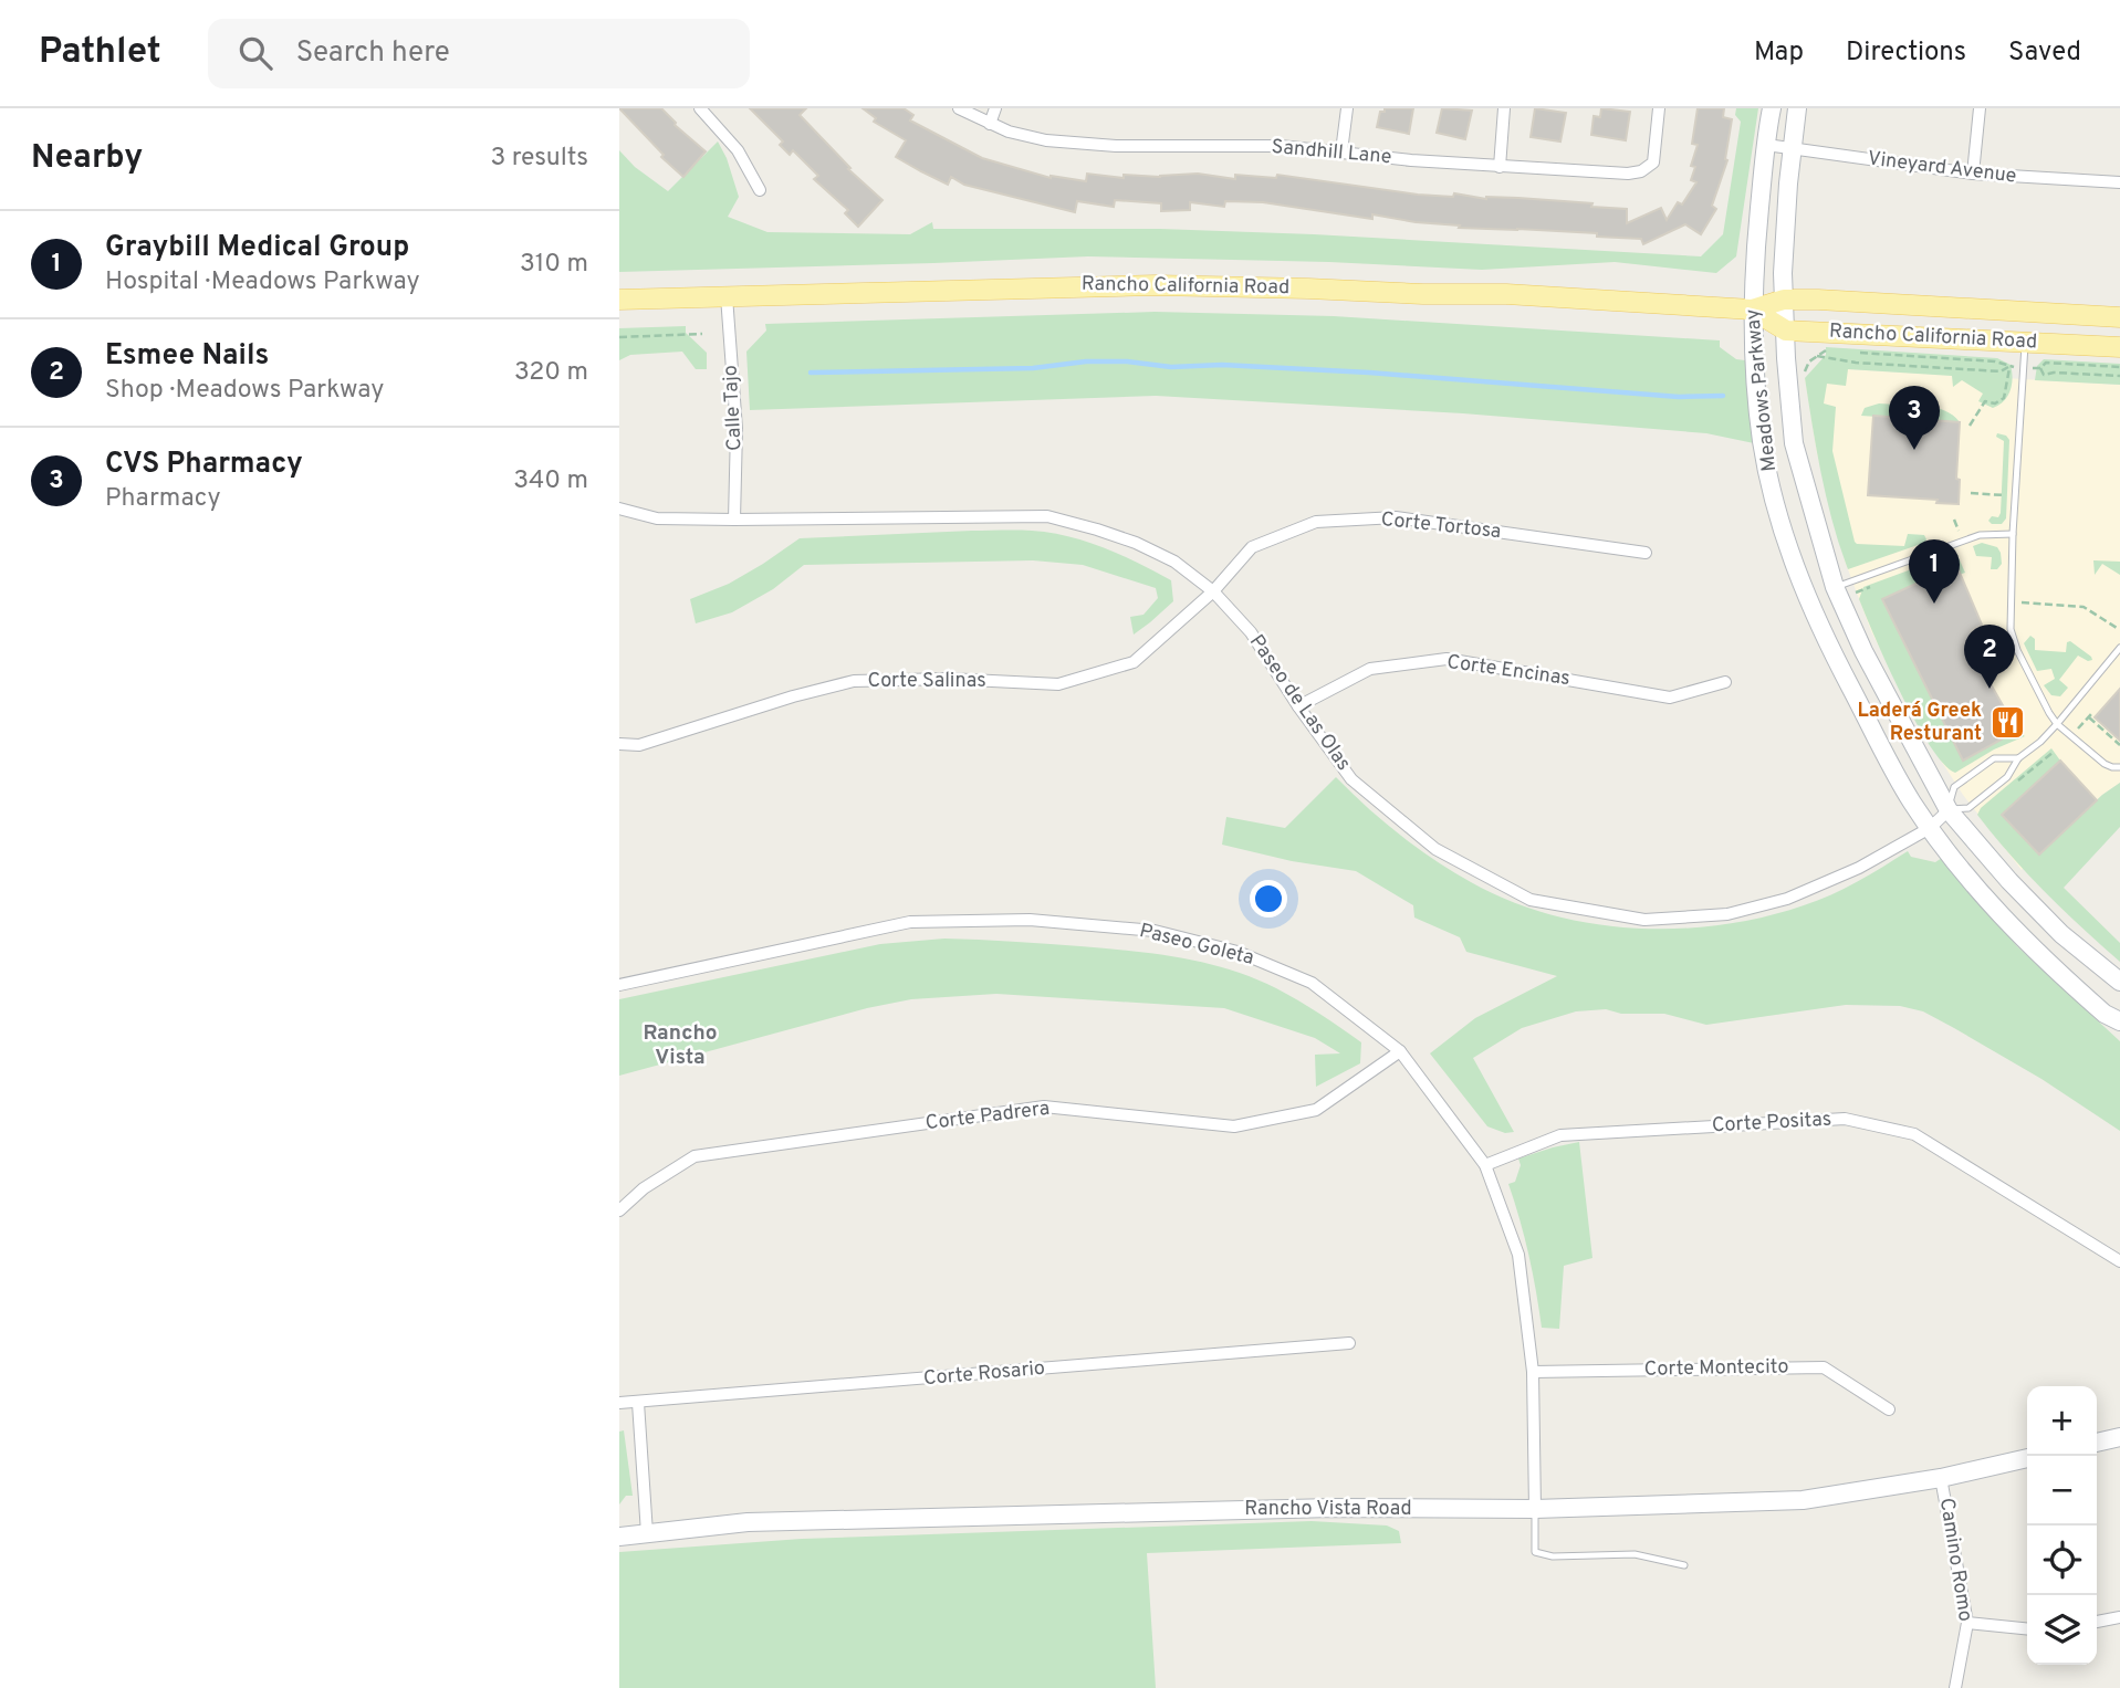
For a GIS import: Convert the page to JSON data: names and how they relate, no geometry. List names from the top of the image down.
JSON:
{
  "streets": {
    "main road": ["Rancho California Road", "Meadows Parkway", "Rancho Vista Road"],
    "street": [
      "Sandhill Lane",
      "Vineyard Avenue",
      "Calle Tajo",
      "Corte Tortosa",
      "Corte Encinas",
      "Corte Salinas",
      "Paseo de Las Olas",
      "Paseo Goleta",
      "Corte Padrera",
      "Corte Positas",
      "Corte Montecito",
      "Corte Rosario",
      "Camino Romo"
    ]
  },
  "crossings": [
    ["Vineyard Avenue", "Meadows Parkway"],
    ["Rancho California Road", "Meadows Parkway"],
    ["Rancho California Road", "Calle Tajo"],
    ["Meadows Parkway", "Paseo de Las Olas"],
    ["Calle Tajo", "Paseo de Las Olas"],
    ["Corte Tortosa", "Corte Salinas"],
    ["Corte Tortosa", "Paseo de Las Olas"],
    ["Corte Encinas", "Paseo de Las Olas"],
    ["Corte Salinas", "Paseo de Las Olas"],
    ["Paseo Goleta", "Corte Padrera"],
    ["Paseo Goleta", "Corte Positas"],
    ["Paseo Goleta", "Corte Montecito"],
    ["Paseo Goleta", "Rancho Vista Road"],
    ["Rancho Vista Road", "Camino Romo"]
  ],
  "districts": ["Rancho Vista"],
  "places": {
    "restaurant": ["Laderá Greek Resturant"]
  },
  "page": {
    "header": "Pathlet",
    "search": "Search here",
    "nav": ["Map", "Directions", "Saved"],
    "heading": ["Nearby", "3 results"],
    "list": [
      {
        "mark": "1",
        "name": "Graybill Medical Group",
        "note": "Hospital · Meadows Parkway",
        "value": "310 m"
      },
      {
        "mark": "2",
        "name": "Esmee Nails",
        "note": "Shop · Meadows Parkway",
        "value": "320 m"
      },
      {
        "mark": "3",
        "name": "CVS Pharmacy",
        "note": "Pharmacy",
        "value": "340 m"
      }
    ],
    "pins": ["3", "1", "2"],
    "map_buttons": ["+", "−"]
  }
}
